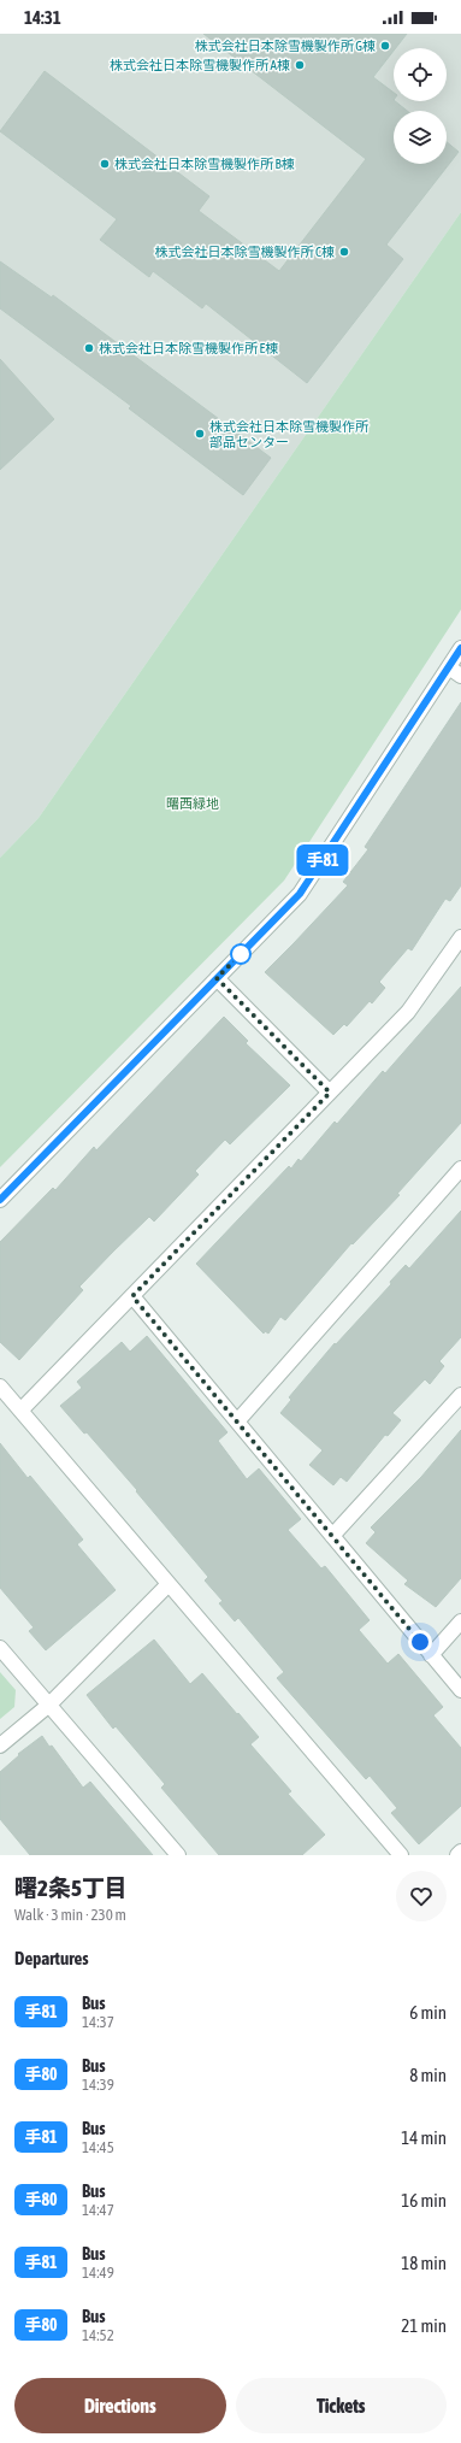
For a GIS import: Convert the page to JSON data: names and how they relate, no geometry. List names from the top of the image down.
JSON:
{
  "parks": ["曙西緑地"],
  "places": [
    "株式会社日本除雪機製作所 G棟",
    "株式会社日本除雪機製作所 A棟",
    "株式会社日本除雪機製作所 B棟",
    "株式会社日本除雪機製作所 C棟",
    "株式会社日本除雪機製作所 E棟",
    "株式会社日本除雪機製作所 部品センター"
  ],
  "lines": ["bus line 手81"],
  "page": {
    "status": "14:31",
    "on_map": "手81",
    "heading": [
      ["曙2条5丁目", "Walk · 3 min · 230 m"],
      "Departures"
    ],
    "list": [
      {
        "mark": "手81",
        "name": "Bus",
        "note": "14:37",
        "value": "6 min"
      },
      {
        "mark": "手80",
        "name": "Bus",
        "note": "14:39",
        "value": "8 min"
      },
      {
        "mark": "手81",
        "name": "Bus",
        "note": "14:45",
        "value": "14 min"
      },
      {
        "mark": "手80",
        "name": "Bus",
        "note": "14:47",
        "value": "16 min"
      },
      {
        "mark": "手81",
        "name": "Bus",
        "note": "14:49",
        "value": "18 min"
      },
      {
        "mark": "手80",
        "name": "Bus",
        "note": "14:52",
        "value": "21 min"
      }
    ],
    "buttons": ["Directions", "Tickets"]
  }
}
